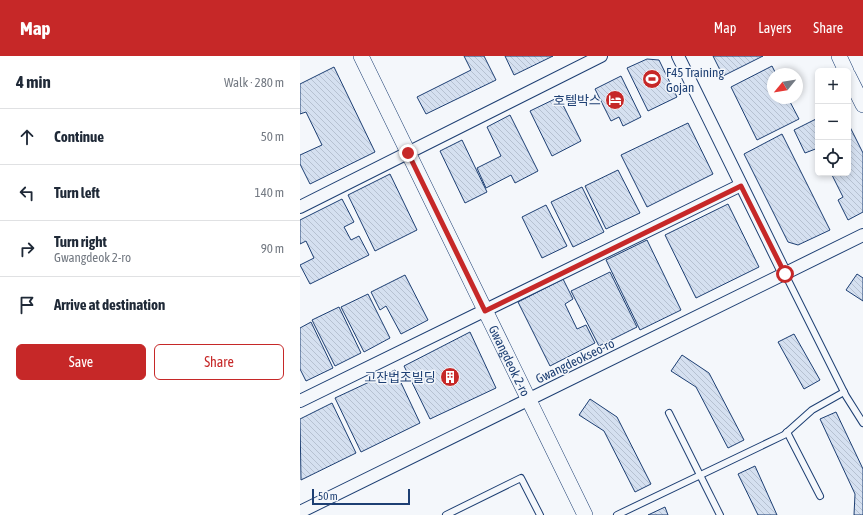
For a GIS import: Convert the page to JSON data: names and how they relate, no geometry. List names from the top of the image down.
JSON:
{
  "streets": {
    "street": ["Gwangdeok 2-ro", "Gwangdeokseo-ro"]
  },
  "crossings": [
    ["Gwangdeok 2-ro", "Gwangdeokseo-ro"]
  ],
  "places": {
    "sports": ["F45 Training Gojan"],
    "hotel": ["호텔박스"],
    "building": ["고잔법조빌딩"]
  },
  "scale_bar": "50 m",
  "north": "bottom left",
  "page": {
    "header": "Map",
    "nav": ["Map", "Layers", "Share"],
    "heading": ["4 min", "Walk · 280 m"],
    "map_buttons": ["+", "−"],
    "list": [
      ["Continue", "50 m"],
      ["Turn left", "140 m"],
      ["Turn right", "Gwangdeok 2-ro", "90 m"],
      "Arrive at destination"
    ],
    "buttons": ["Save", "Share"],
    "scale": "50 m"
  }
}
